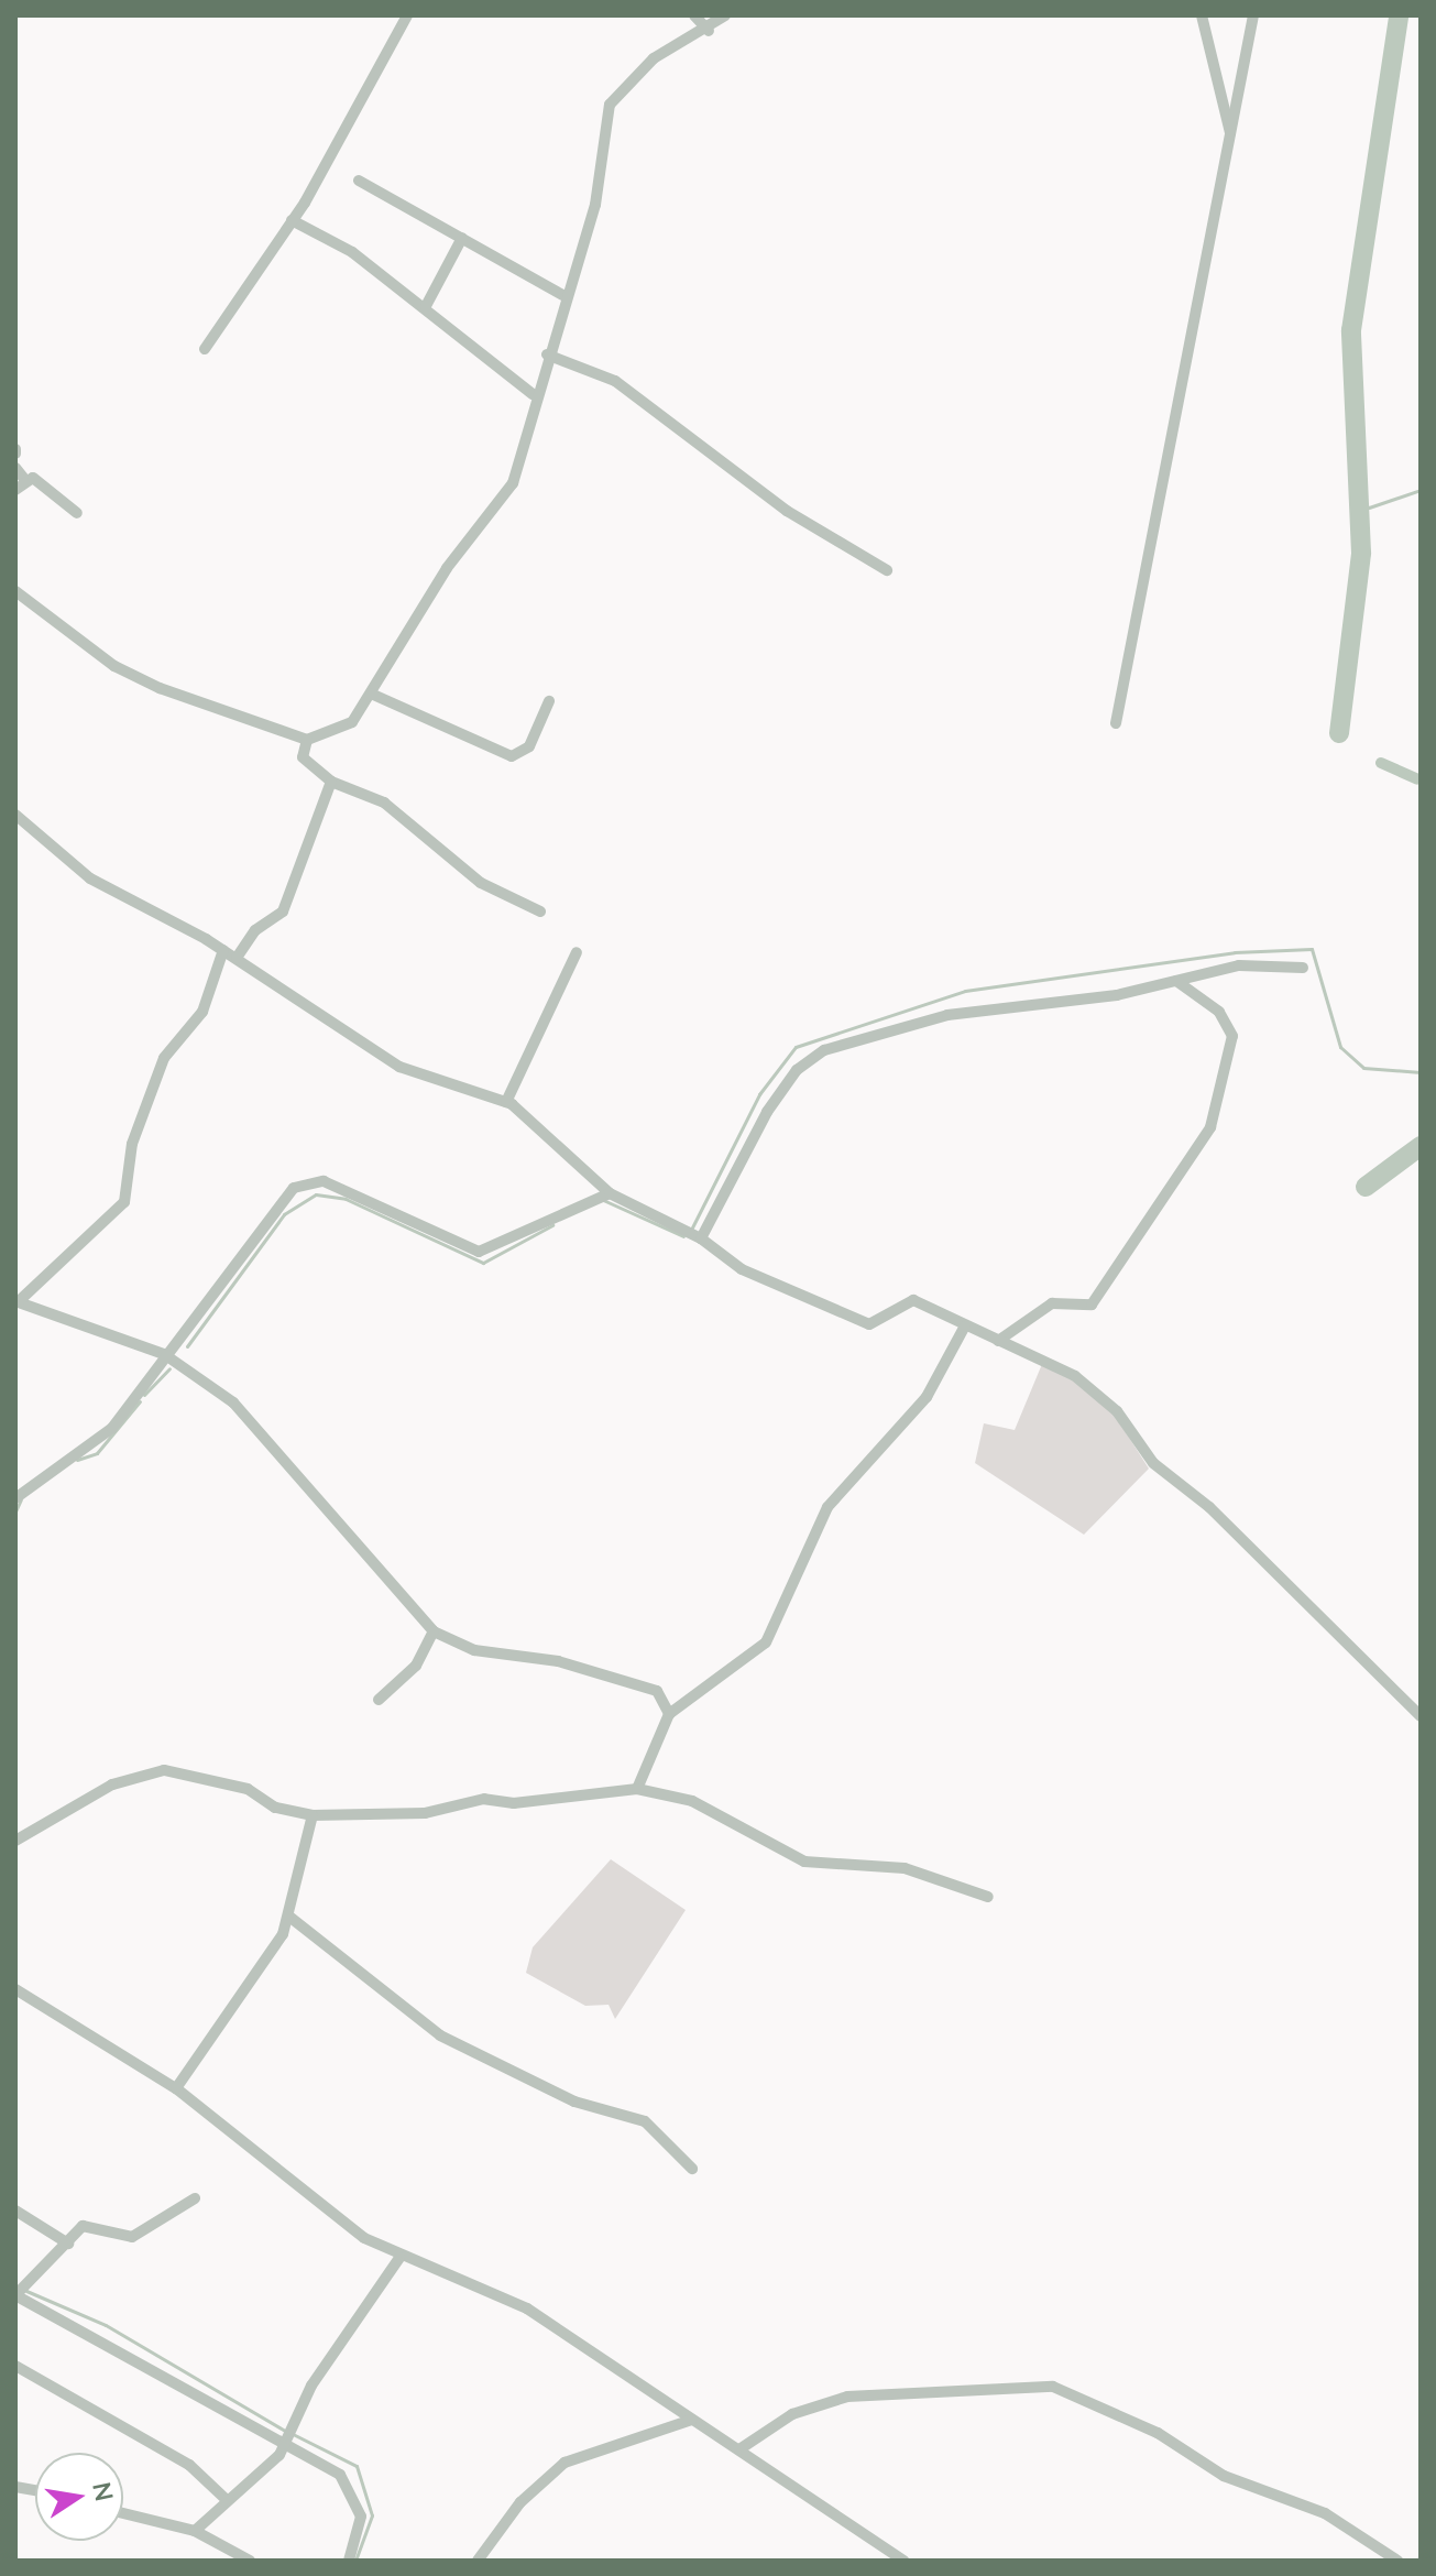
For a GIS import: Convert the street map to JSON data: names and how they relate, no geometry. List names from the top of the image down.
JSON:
{
  "north": "right"
}
